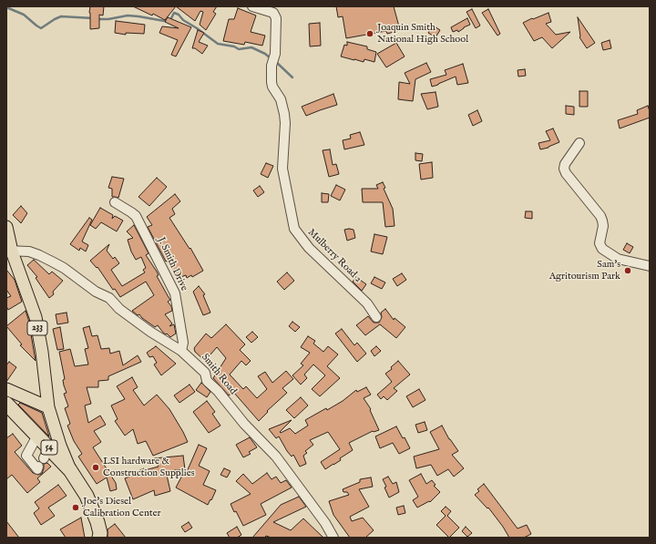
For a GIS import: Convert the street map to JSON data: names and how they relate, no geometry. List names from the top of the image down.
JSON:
{
  "streets": {
    "highway": ["54"],
    "main road": ["233"],
    "street": ["Mulberry Road 2", "J. Smith Drive", "Smith Road"]
  },
  "crossings": [
    ["J. Smith Drive", "Smith Road"],
    ["233", "Smith Road"],
    ["233", "54"]
  ],
  "places": [
    "Joaquin Smith National High School",
    "Sam's Agritourism Park",
    "LSI hardware & Construction Supplies",
    "Joe's Diesel Calibration Center"
  ]
}
